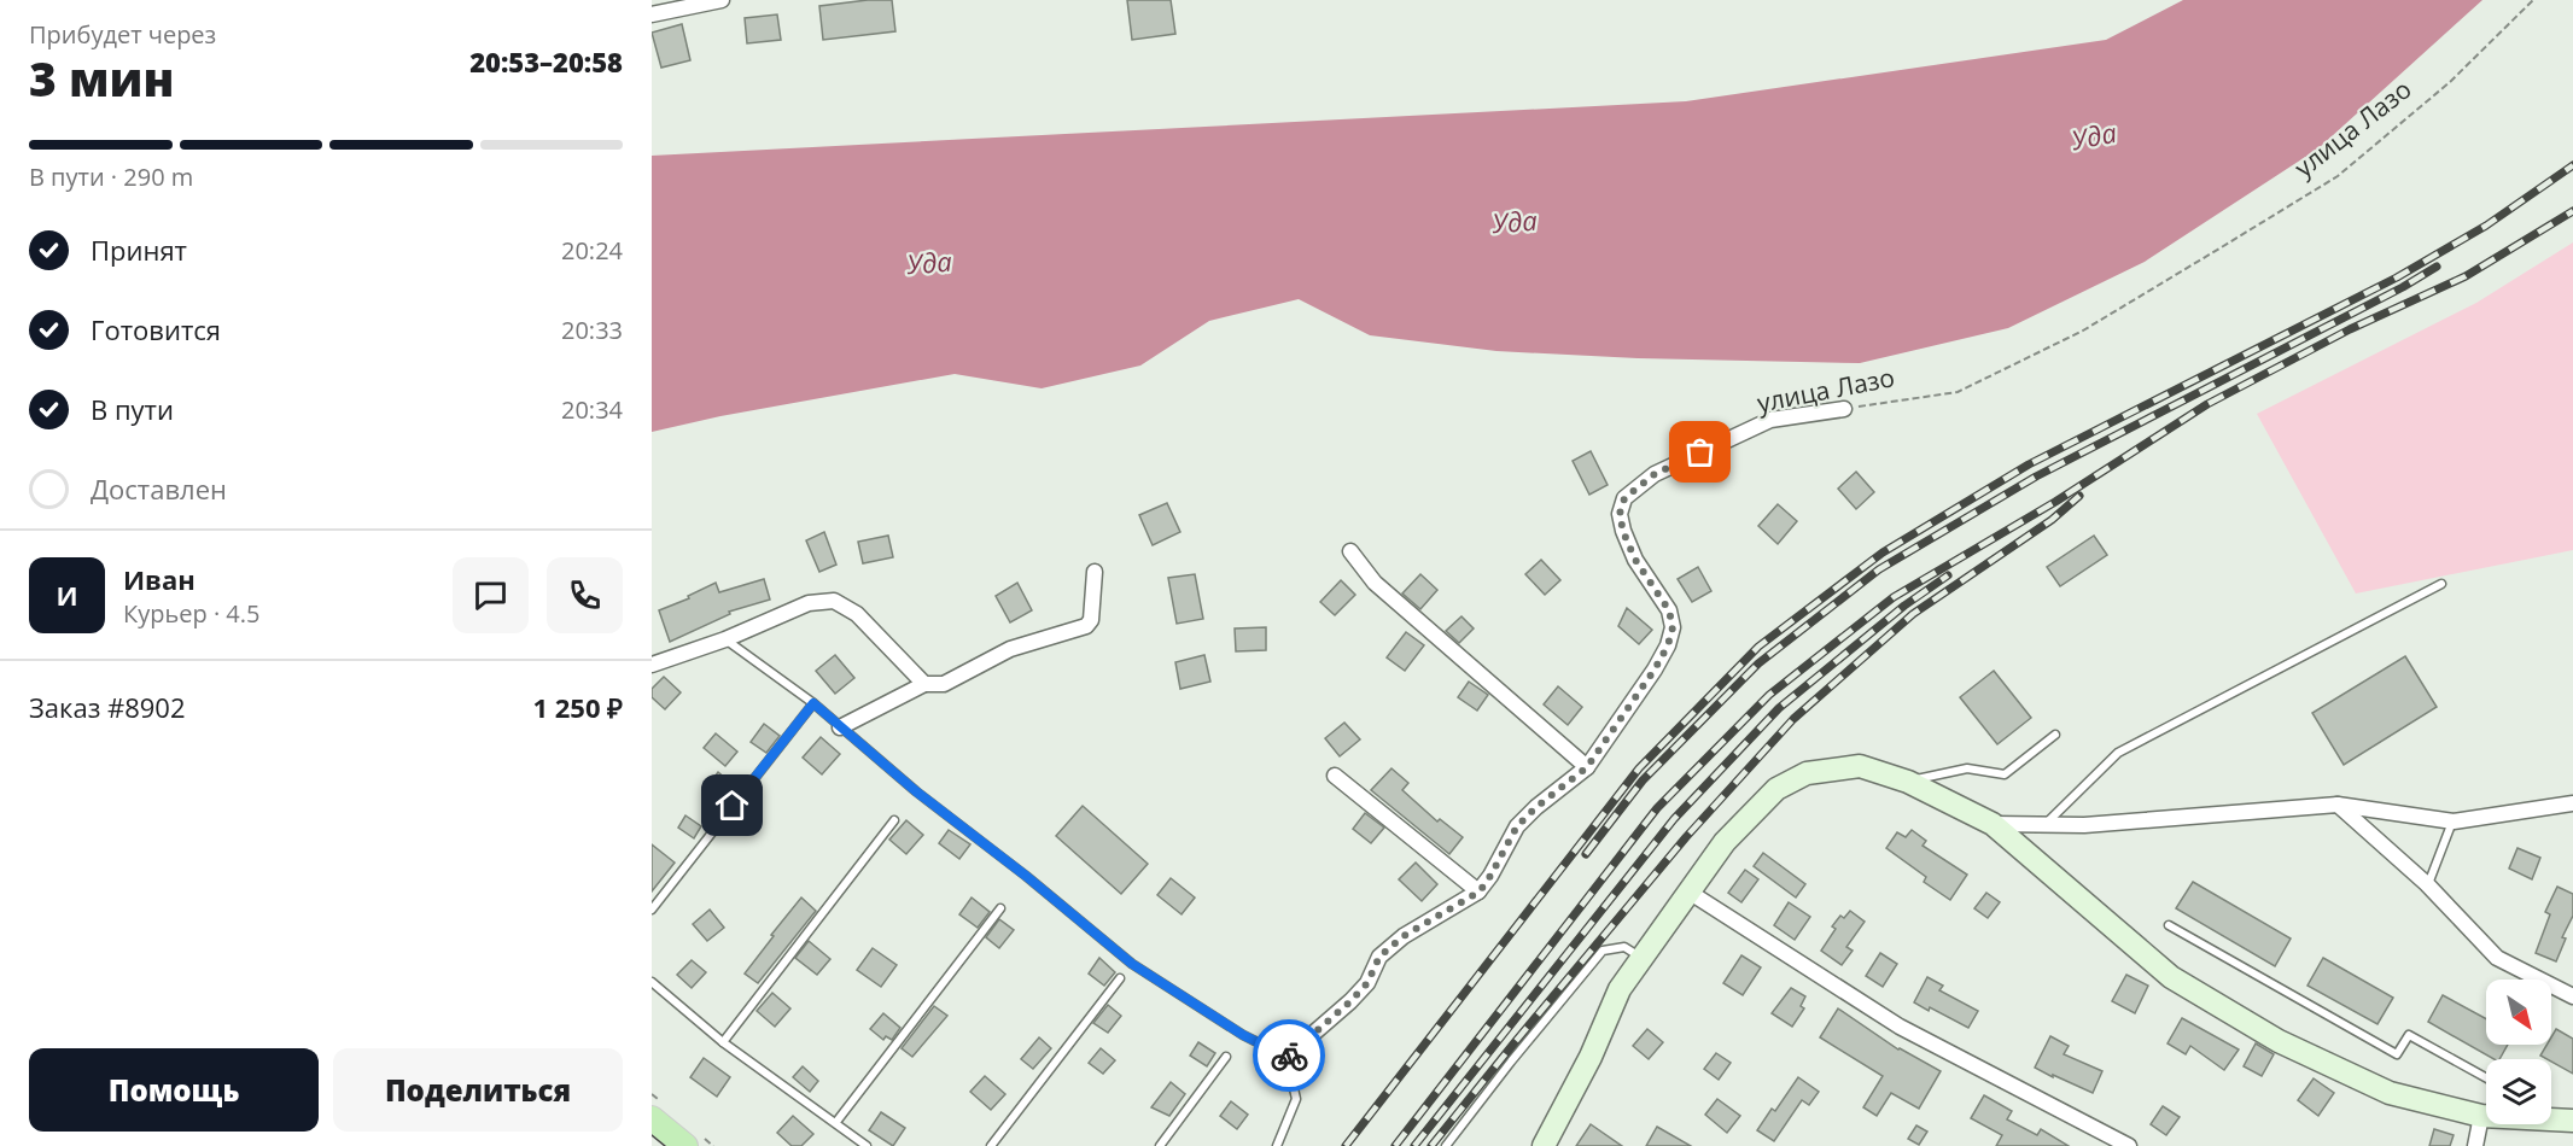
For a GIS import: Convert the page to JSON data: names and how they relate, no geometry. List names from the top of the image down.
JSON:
{
  "streets": {
    "street": ["улица Лазо"]
  },
  "water": ["Уда"],
  "north": "bottom right",
  "page": {
    "heading": ["3 мин", "Прибудет через", "20:53–20:58"],
    "panel": [
      "Иван",
      "Курьер · 4.5",
      "Заказ #8902",
      "1 250 ₽"
    ],
    "bar": "В пути · 290 m",
    "list": [
      ["Принят", "20:24"],
      ["Готовится", "20:33"],
      ["В пути", "20:34"],
      "Доставлен"
    ],
    "round": "И",
    "buttons": ["Помощь", "Поделиться"]
  }
}
